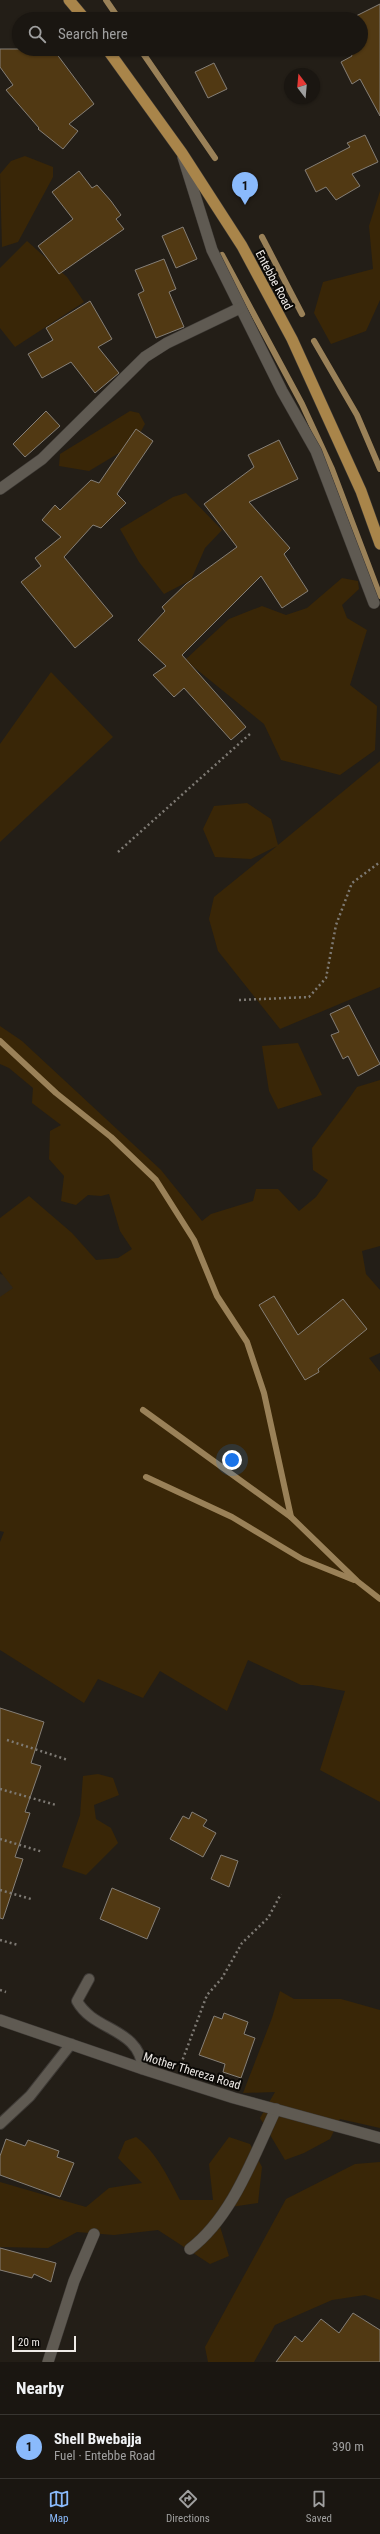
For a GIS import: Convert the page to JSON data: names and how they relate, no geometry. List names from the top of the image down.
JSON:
{
  "streets": {
    "main road": ["Entebbe Road"],
    "street": ["Mother Thereza Road"]
  },
  "scale_bar": "20 m",
  "north": "top",
  "page": {
    "search": "Search here",
    "pins": "1",
    "scale": "20 m",
    "heading": "Nearby",
    "list": [
      {
        "mark": "1",
        "name": "Shell Bwebajja",
        "note": "Fuel · Entebbe Road",
        "value": "390 m"
      }
    ],
    "nav": ["Map", "Directions", "Saved"]
  }
}
